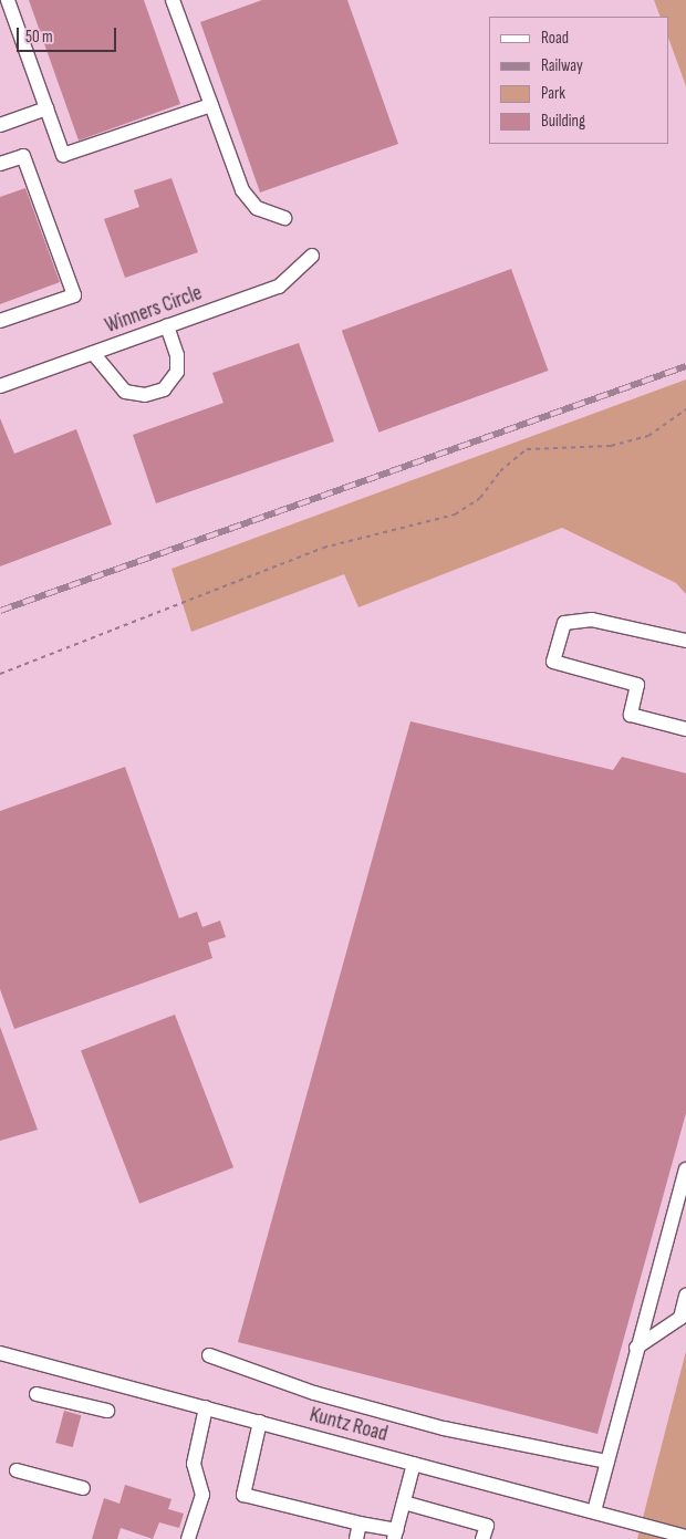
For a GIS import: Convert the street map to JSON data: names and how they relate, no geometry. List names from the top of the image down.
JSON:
{
  "streets": {
    "street": ["Winners Circle", "Kuntz Road"]
  },
  "legend": [
    "Road",
    "Railway",
    "Park",
    "Building"
  ],
  "scale_bar": "50 m"
}
